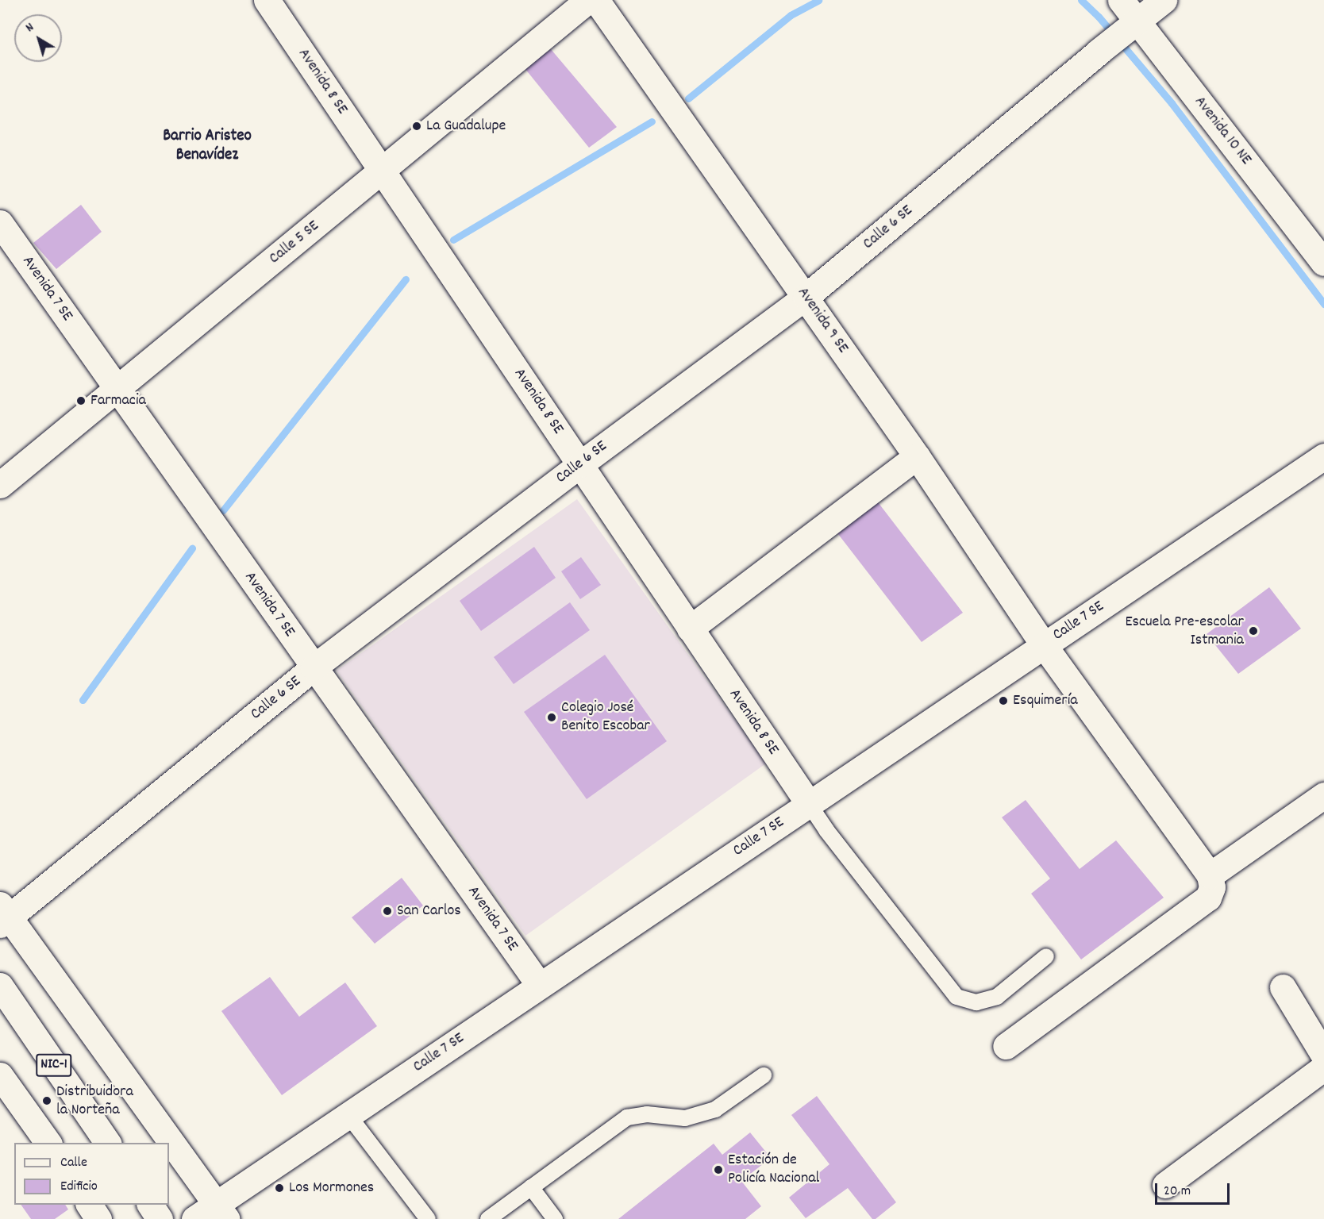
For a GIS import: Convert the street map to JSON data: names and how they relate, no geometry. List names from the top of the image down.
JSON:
{
  "streets": {
    "main road": [
      "Avenida 8 SE",
      "Avenida 10 NE",
      "Calle 6 SE",
      "Calle 5 SE",
      "Avenida 7 SE",
      "Avenida 9 SE",
      "Calle 7 SE",
      "NIC-1"
    ]
  },
  "crossings": [
    ["Avenida 8 SE", "Calle 6 SE"],
    ["Avenida 8 SE", "Calle 5 SE"],
    ["Avenida 8 SE", "Calle 7 SE"],
    ["Avenida 10 NE", "Calle 6 SE"],
    ["Calle 6 SE", "Avenida 7 SE"],
    ["Calle 6 SE", "Avenida 9 SE"],
    ["Calle 5 SE", "Avenida 7 SE"],
    ["Avenida 7 SE", "Calle 7 SE"],
    ["Avenida 9 SE", "Calle 7 SE"]
  ],
  "districts": ["Barrio Aristeo Benavídez"],
  "places": [
    "La Guadalupe",
    "Farmacia",
    "Escuela Pre-escolar Istmania",
    "Esquimería",
    "Colegio José Benito Escobar",
    "San Carlos",
    "Distribuidora la Norteña",
    "Estación de Policía Nacional",
    "Los Mormones"
  ],
  "legend": ["Calle", "Edificio"],
  "scale_bar": "20 m",
  "north": "top left"
}
